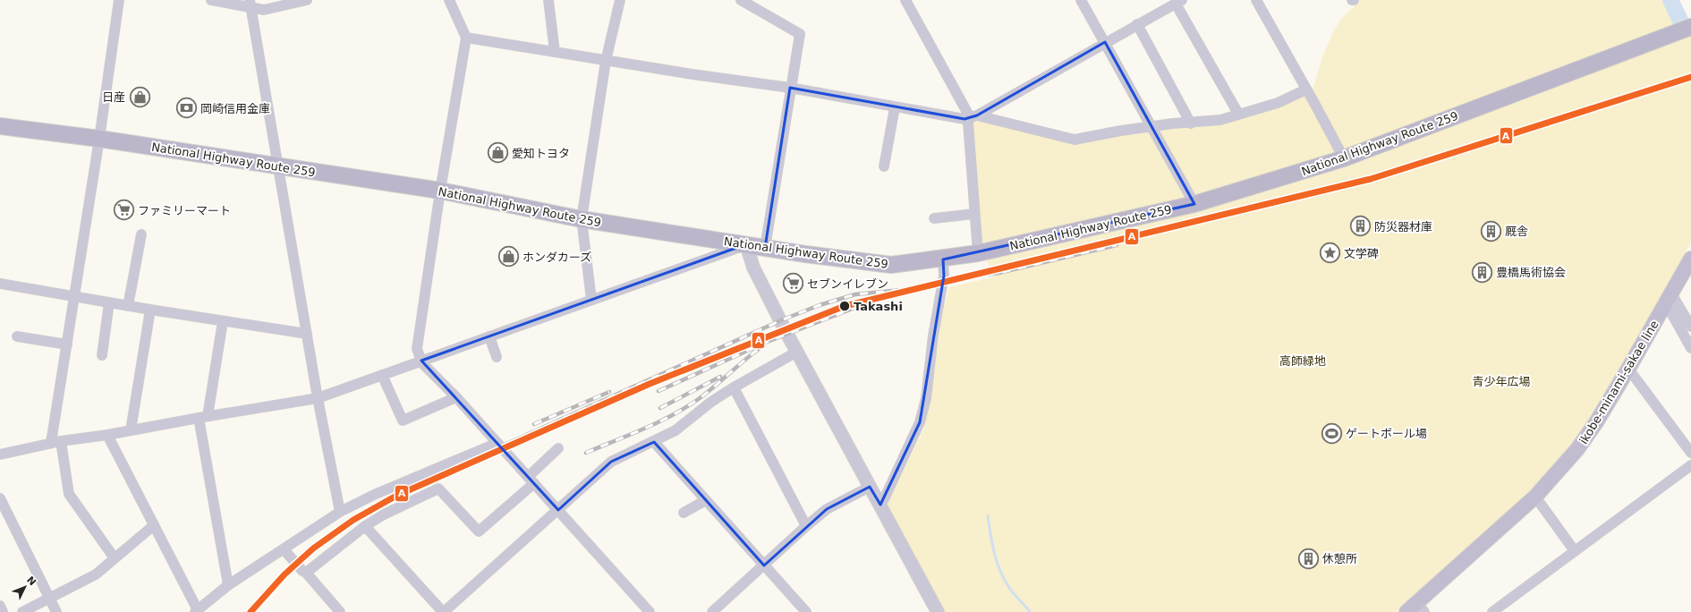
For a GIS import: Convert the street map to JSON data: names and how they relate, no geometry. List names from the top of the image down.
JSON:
{
  "streets": {
    "highway": ["National Highway Route 259"],
    "main road": ["ikobe-minami-sakae line"]
  },
  "parks": ["高師緑地", "青少年広場"],
  "places": {
    "shop": ["日産", "愛知トヨタ", "ホンダカーズ"],
    "bank": ["岡崎信用金庫"],
    "supermarket": ["ファミリーマート", "セブンイレブン"],
    "building": [
      "防災器材庫",
      "厩舎",
      "豊橋馬術協会",
      "休憩所"
    ],
    "place": ["文学碑"],
    "other": ["Takashi"],
    "sports": ["ゲートボール場"]
  },
  "lines": ["transit line A"],
  "north": "top right"
}
